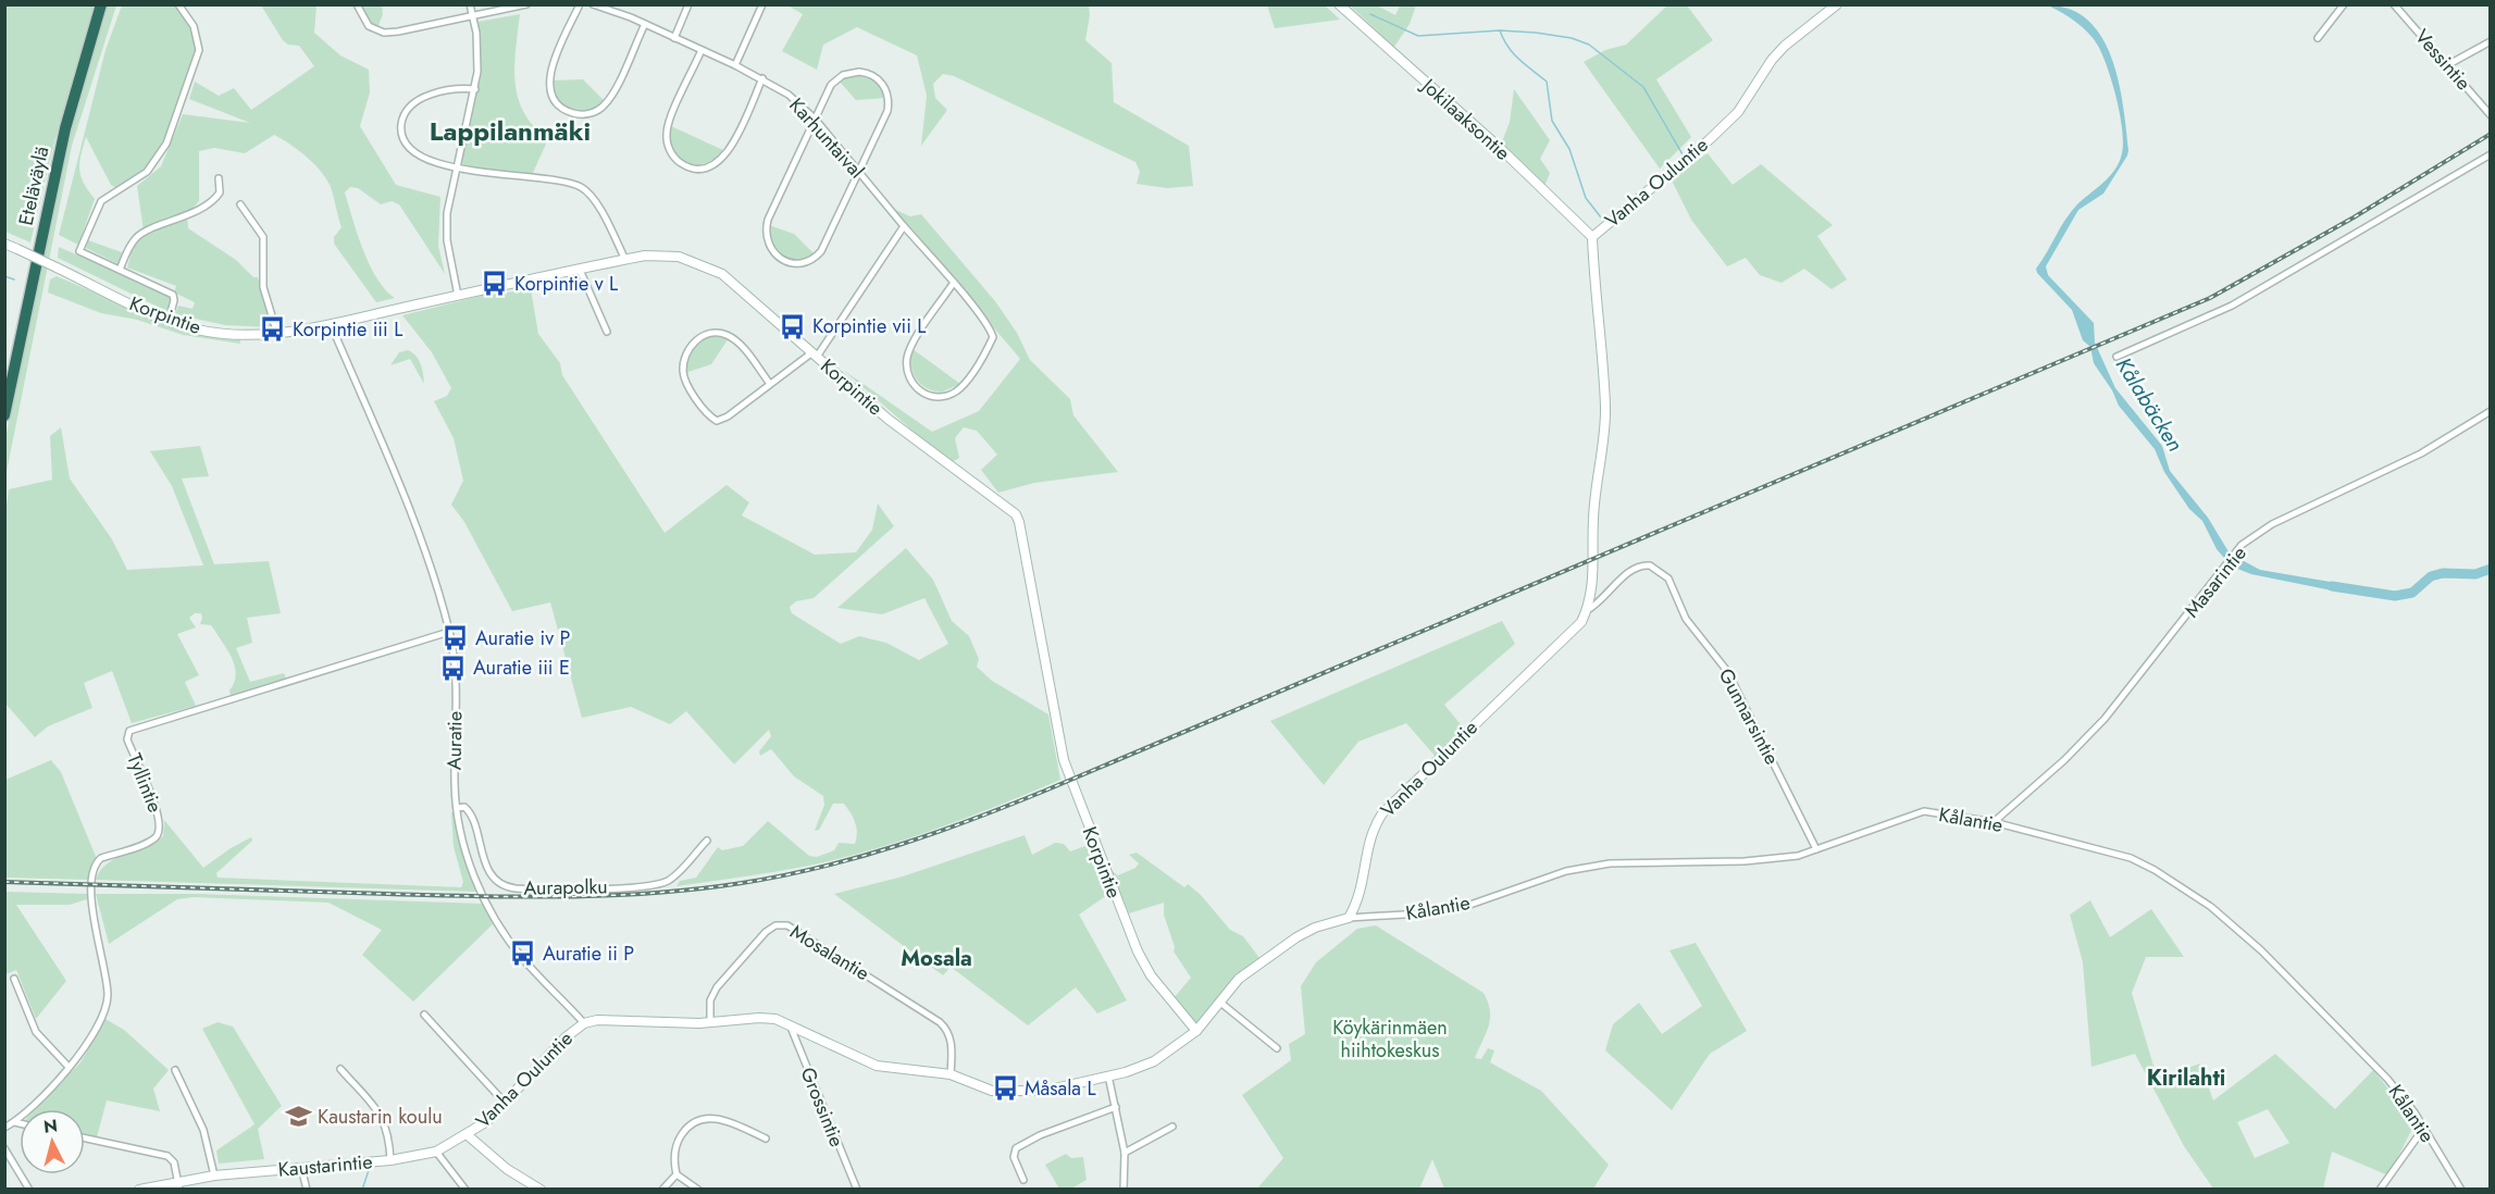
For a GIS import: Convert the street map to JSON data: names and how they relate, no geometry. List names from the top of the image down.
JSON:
{
  "streets": {
    "highway": ["Eteläväylä"],
    "street": [
      "Vessintie",
      "Jokilaaksontie",
      "Karhuntaival",
      "Vanha Ouluntie",
      "Korpintie",
      "Masarintie",
      "Gunnarsintie",
      "Auratie",
      "Tyllintie",
      "Kålantie",
      "Aurapolku",
      "Mosalantie",
      "Grossintie",
      "Kaustarintie"
    ]
  },
  "crossings": [
    ["Jokilaaksontie", "Vanha Ouluntie"],
    ["Vanha Ouluntie", "Korpintie"],
    ["Vanha Ouluntie", "Gunnarsintie"],
    ["Vanha Ouluntie", "Auratie"],
    ["Vanha Ouluntie", "Kålantie"],
    ["Vanha Ouluntie", "Mosalantie"],
    ["Vanha Ouluntie", "Grossintie"],
    ["Vanha Ouluntie", "Kaustarintie"],
    ["Korpintie", "Auratie"],
    ["Masarintie", "Kålantie"],
    ["Gunnarsintie", "Kålantie"],
    ["Auratie", "Tyllintie"],
    ["Auratie", "Aurapolku"]
  ],
  "districts": ["Lappilanmäki", "Mosala", "Kirilahti"],
  "water": ["Kålabäcken"],
  "parks": ["Köykärinmäen hiihtokeskus"],
  "places": {
    "bus stop": [
      "Korpintie v L",
      "Korpintie vii L",
      "Korpintie iii L",
      "Auratie iv P",
      "Auratie iii E",
      "Auratie ii P",
      "Måsala L"
    ],
    "school or university": ["Kaustarin koulu"]
  },
  "north": "top"
}
